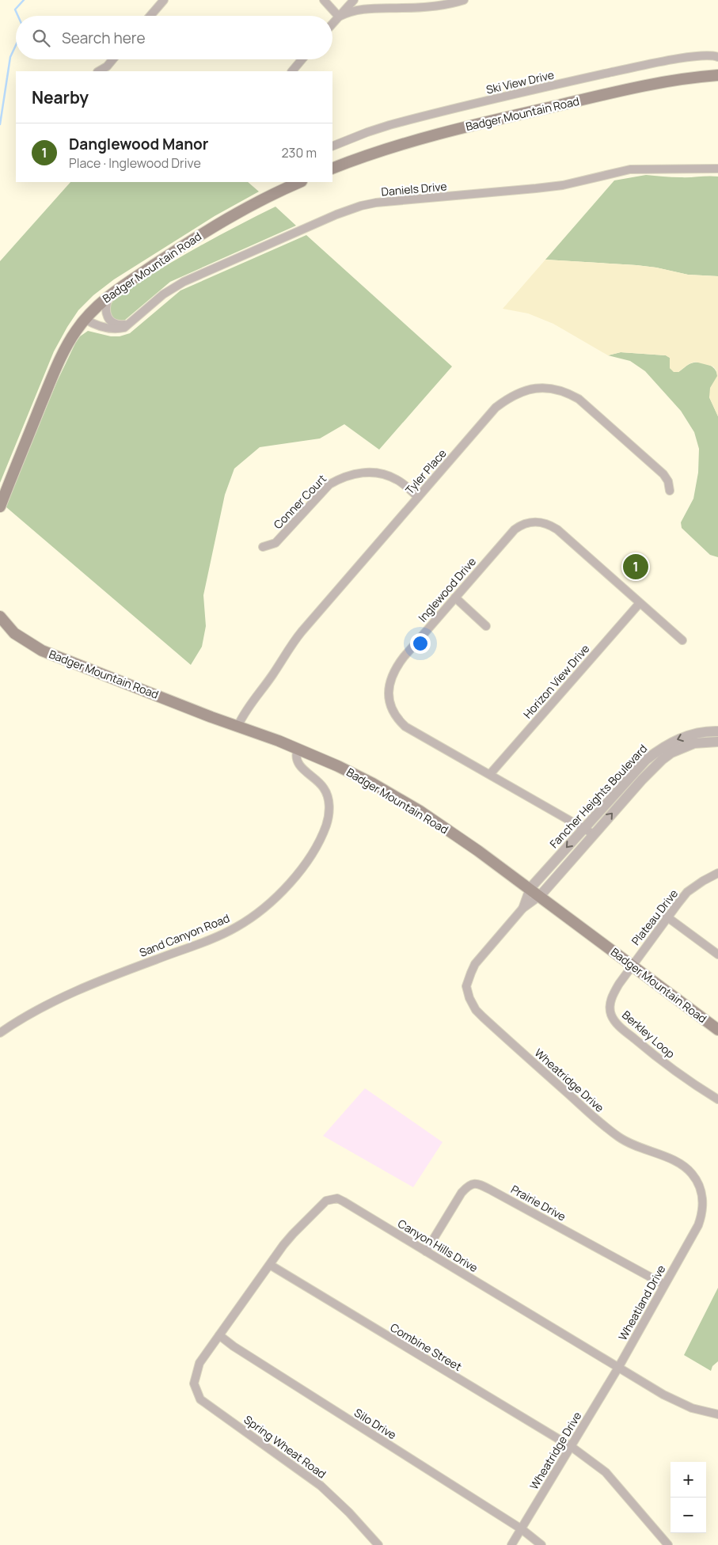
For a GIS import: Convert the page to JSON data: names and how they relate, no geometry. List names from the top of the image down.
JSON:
{
  "streets": {
    "main road": ["Badger Mountain Road"],
    "street": [
      "Ski View Drive",
      "Daniels Drive",
      "Tyler Place",
      "Conner Court",
      "Inglewood Drive",
      "Horizon View Drive",
      "Fancher Heights Boulevard",
      "Plateau Drive",
      "Sand Canyon Road",
      "Berkley Loop",
      "Wheatridge Drive",
      "Prairie Drive",
      "Canyon Hills Drive",
      "Wheatland Drive",
      "Combine Street",
      "Silo Drive",
      "Spring Wheat Road"
    ]
  },
  "crossings": [
    ["Badger Mountain Road", "Daniels Drive"],
    ["Badger Mountain Road", "Tyler Place"],
    ["Badger Mountain Road", "Fancher Heights Boulevard"],
    ["Badger Mountain Road", "Plateau Drive"],
    ["Badger Mountain Road", "Sand Canyon Road"],
    ["Badger Mountain Road", "Berkley Loop"],
    ["Badger Mountain Road", "Wheatridge Drive"],
    ["Tyler Place", "Conner Court"],
    ["Inglewood Drive", "Horizon View Drive"],
    ["Inglewood Drive", "Fancher Heights Boulevard"],
    ["Fancher Heights Boulevard", "Wheatridge Drive"],
    ["Plateau Drive", "Berkley Loop"],
    ["Wheatridge Drive", "Canyon Hills Drive"],
    ["Wheatridge Drive", "Wheatland Drive"],
    ["Wheatridge Drive", "Combine Street"],
    ["Wheatridge Drive", "Silo Drive"],
    ["Prairie Drive", "Canyon Hills Drive"],
    ["Prairie Drive", "Wheatland Drive"],
    ["Canyon Hills Drive", "Wheatland Drive"],
    ["Canyon Hills Drive", "Combine Street"],
    ["Canyon Hills Drive", "Silo Drive"],
    ["Canyon Hills Drive", "Spring Wheat Road"]
  ],
  "page": {
    "search": "Search here",
    "heading": "Nearby",
    "list": [
      {
        "mark": "1",
        "name": "Danglewood Manor",
        "note": "Place · Inglewood Drive",
        "value": "230 m"
      }
    ],
    "pins": "1",
    "map_buttons": ["+", "−"]
  }
}
